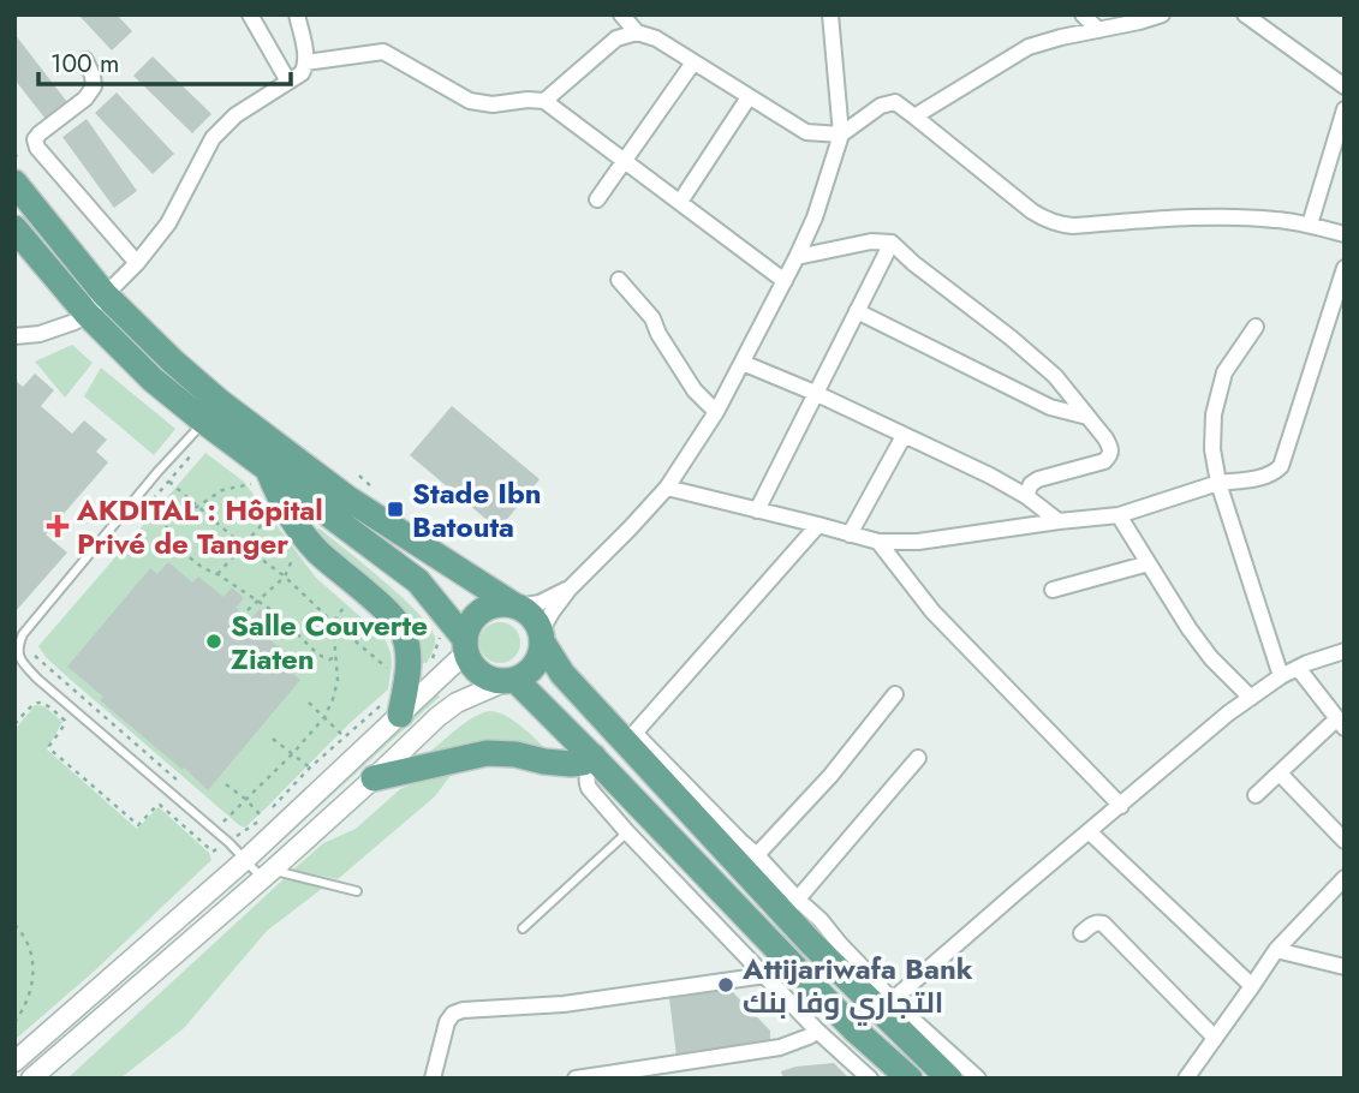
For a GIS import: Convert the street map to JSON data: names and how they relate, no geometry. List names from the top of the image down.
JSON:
{
  "places": {
    "transit": ["Stade Ibn Batouta"],
    "health": ["AKDITAL : Hôpital Privé de Tanger"],
    "other": ["Salle Couverte Ziaten", "Attijariwafa Bank التجاري وفا بنك"]
  },
  "scale_bar": "100 m"
}
